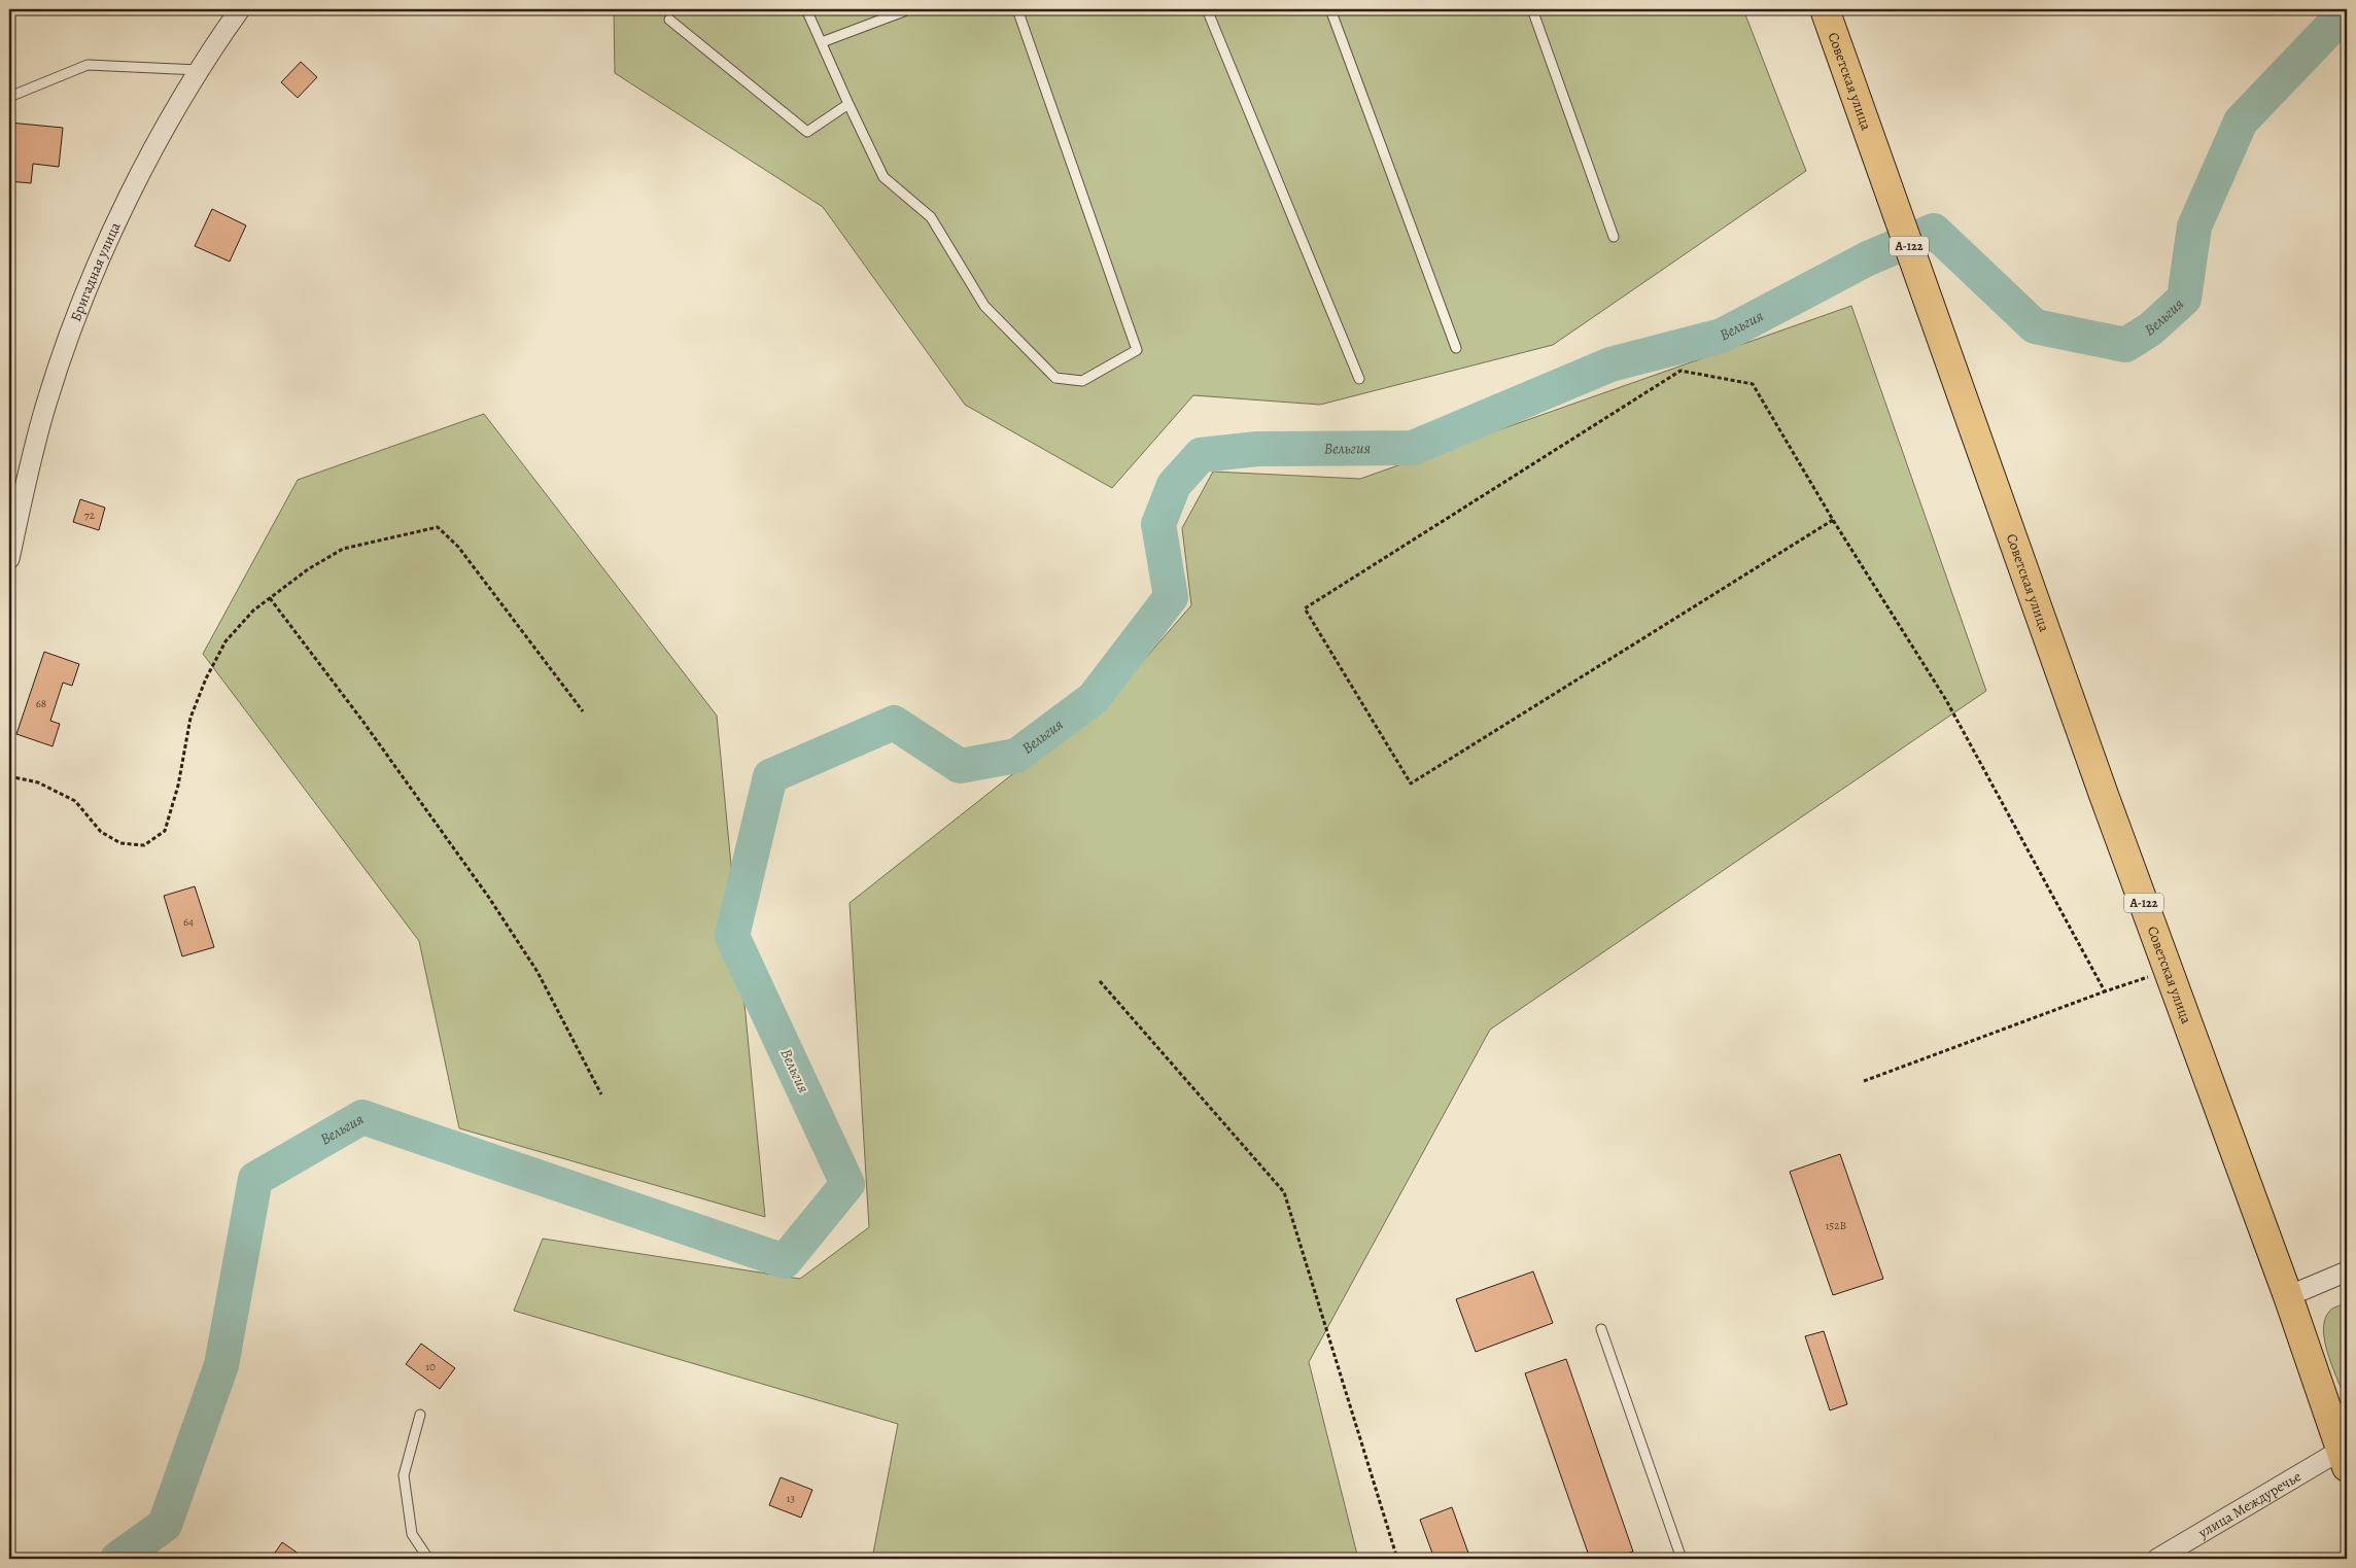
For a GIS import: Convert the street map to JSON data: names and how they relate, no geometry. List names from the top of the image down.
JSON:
{
  "streets": {
    "main road": ["Советская улица", "А-122"],
    "street": ["Бригадная улица", "улица Междуречье"]
  },
  "crossings": [
    ["Советская улица", "улица Междуречье"]
  ],
  "water": ["Вельгия"],
  "house_numbers": [
    "72",
    "68",
    "64",
    "152В",
    "10",
    "13"
  ]
}
